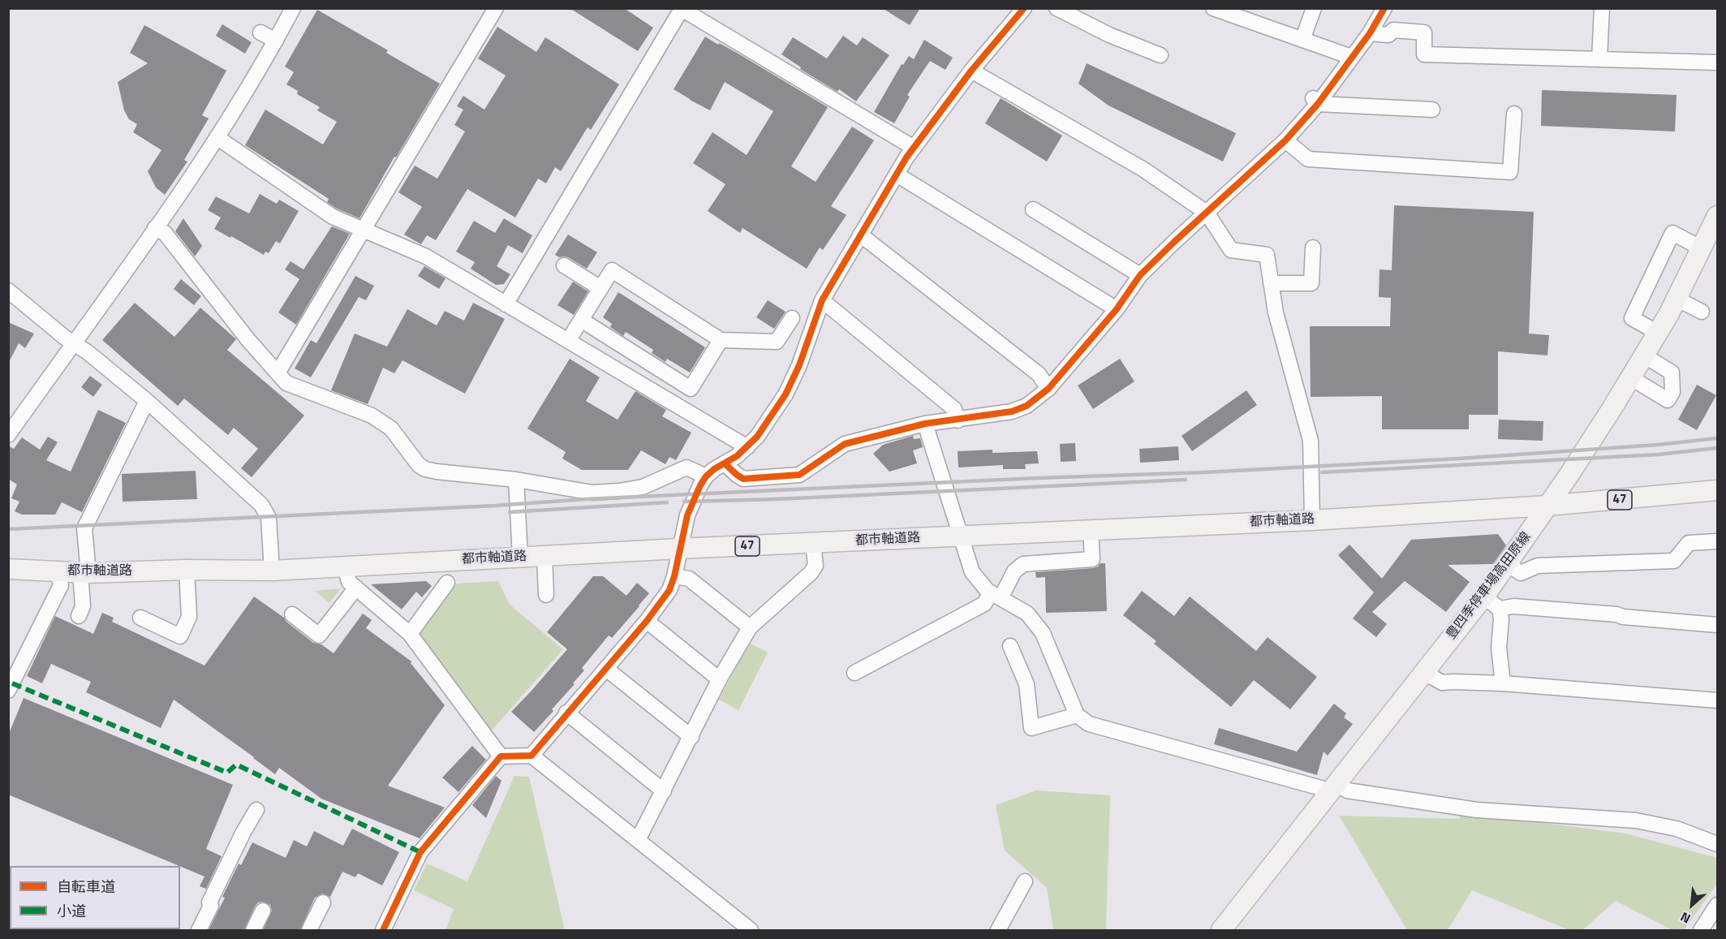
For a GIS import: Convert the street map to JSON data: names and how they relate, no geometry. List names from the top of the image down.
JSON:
{
  "streets": {
    "main road": ["47", "都市軸道路", "豊四季停車場高田原線"]
  },
  "crossings": [
    ["都市軸道路", "豊四季停車場高田原線"]
  ],
  "legend": ["自転車道", "小道"],
  "north": "bottom left"
}
